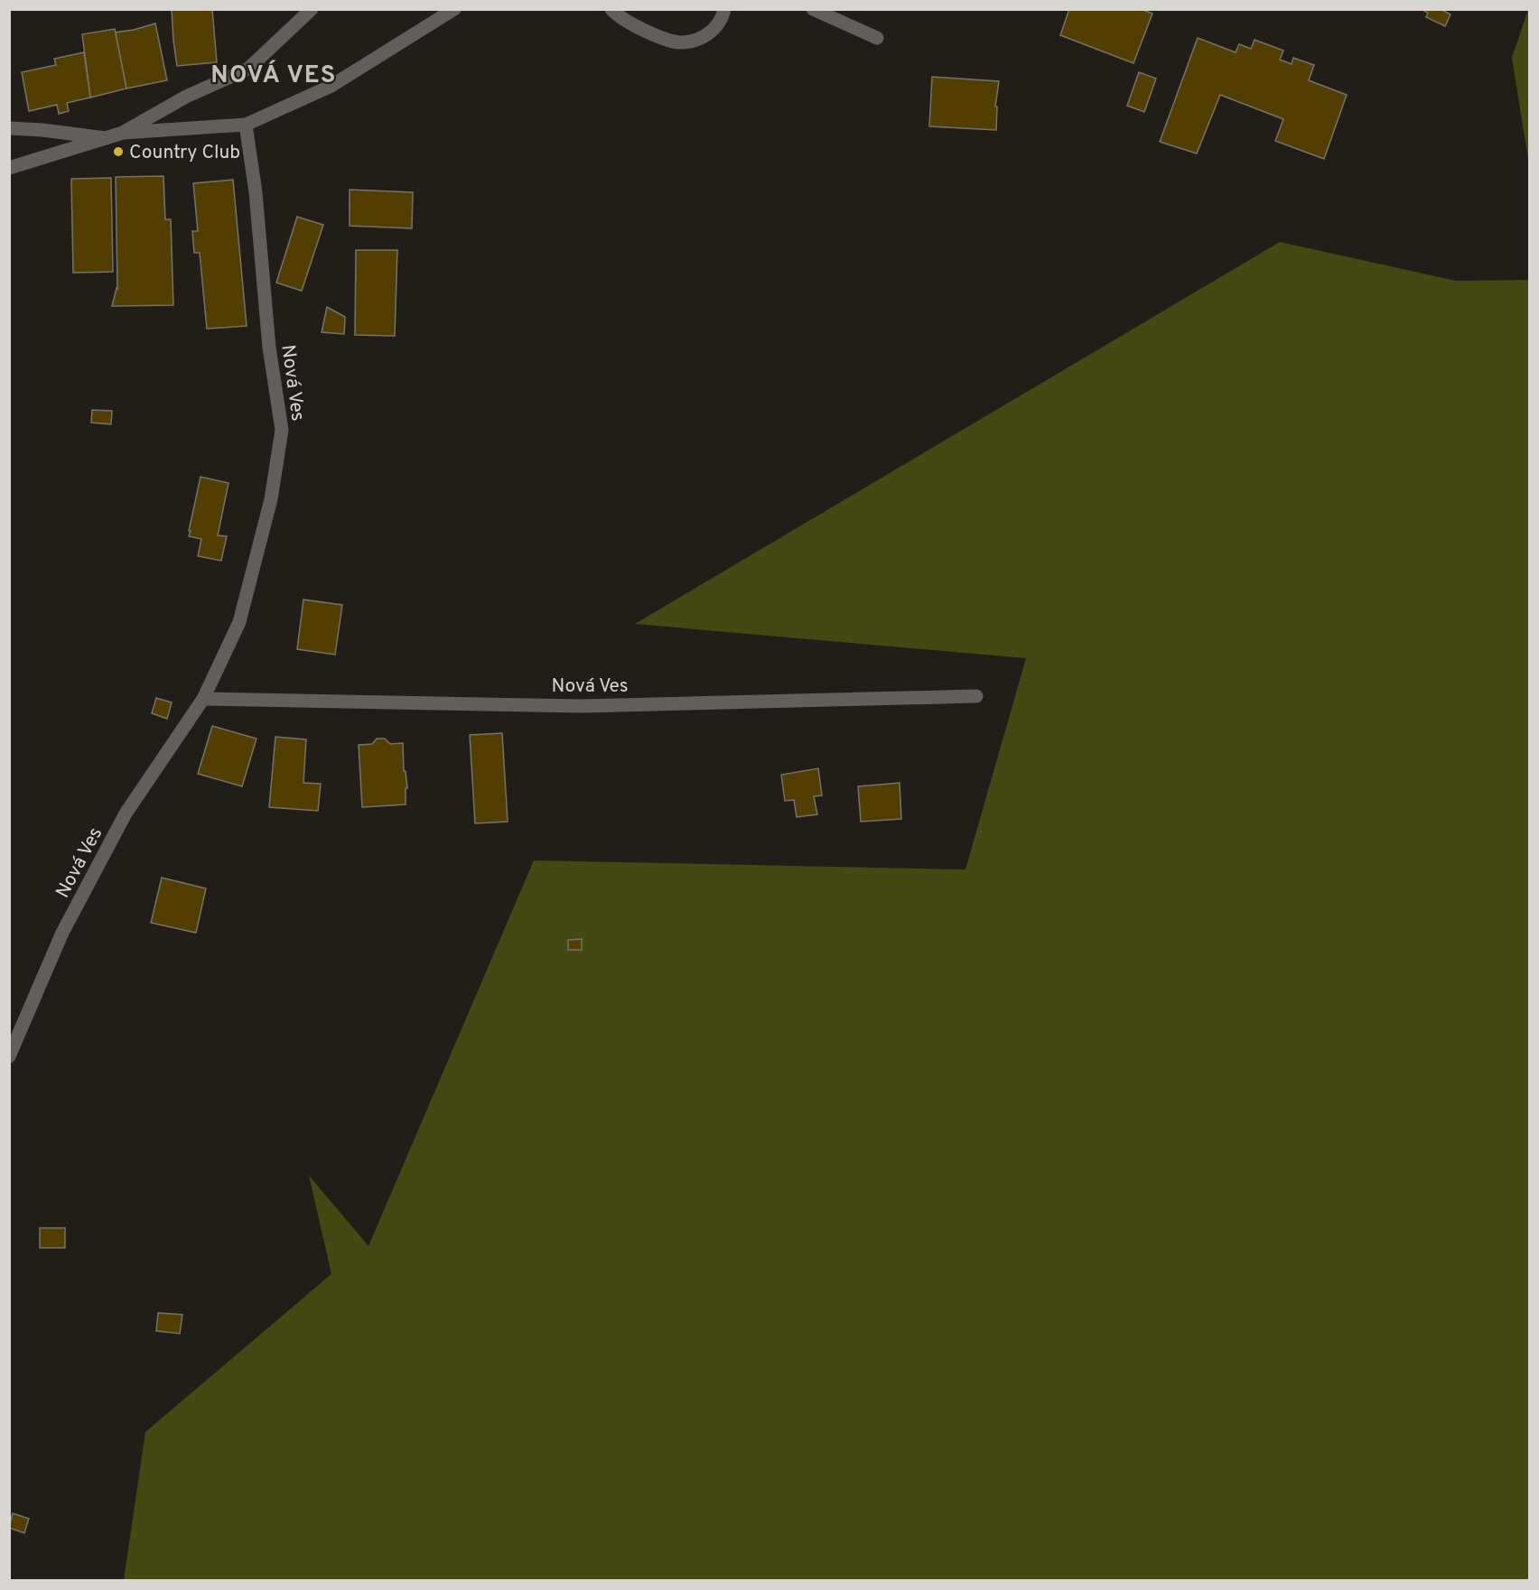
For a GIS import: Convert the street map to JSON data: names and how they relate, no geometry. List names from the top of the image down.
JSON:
{
  "streets": {
    "street": ["Nová Ves"]
  },
  "districts": ["NOVÁ VES"],
  "places": ["Country Club"]
}
